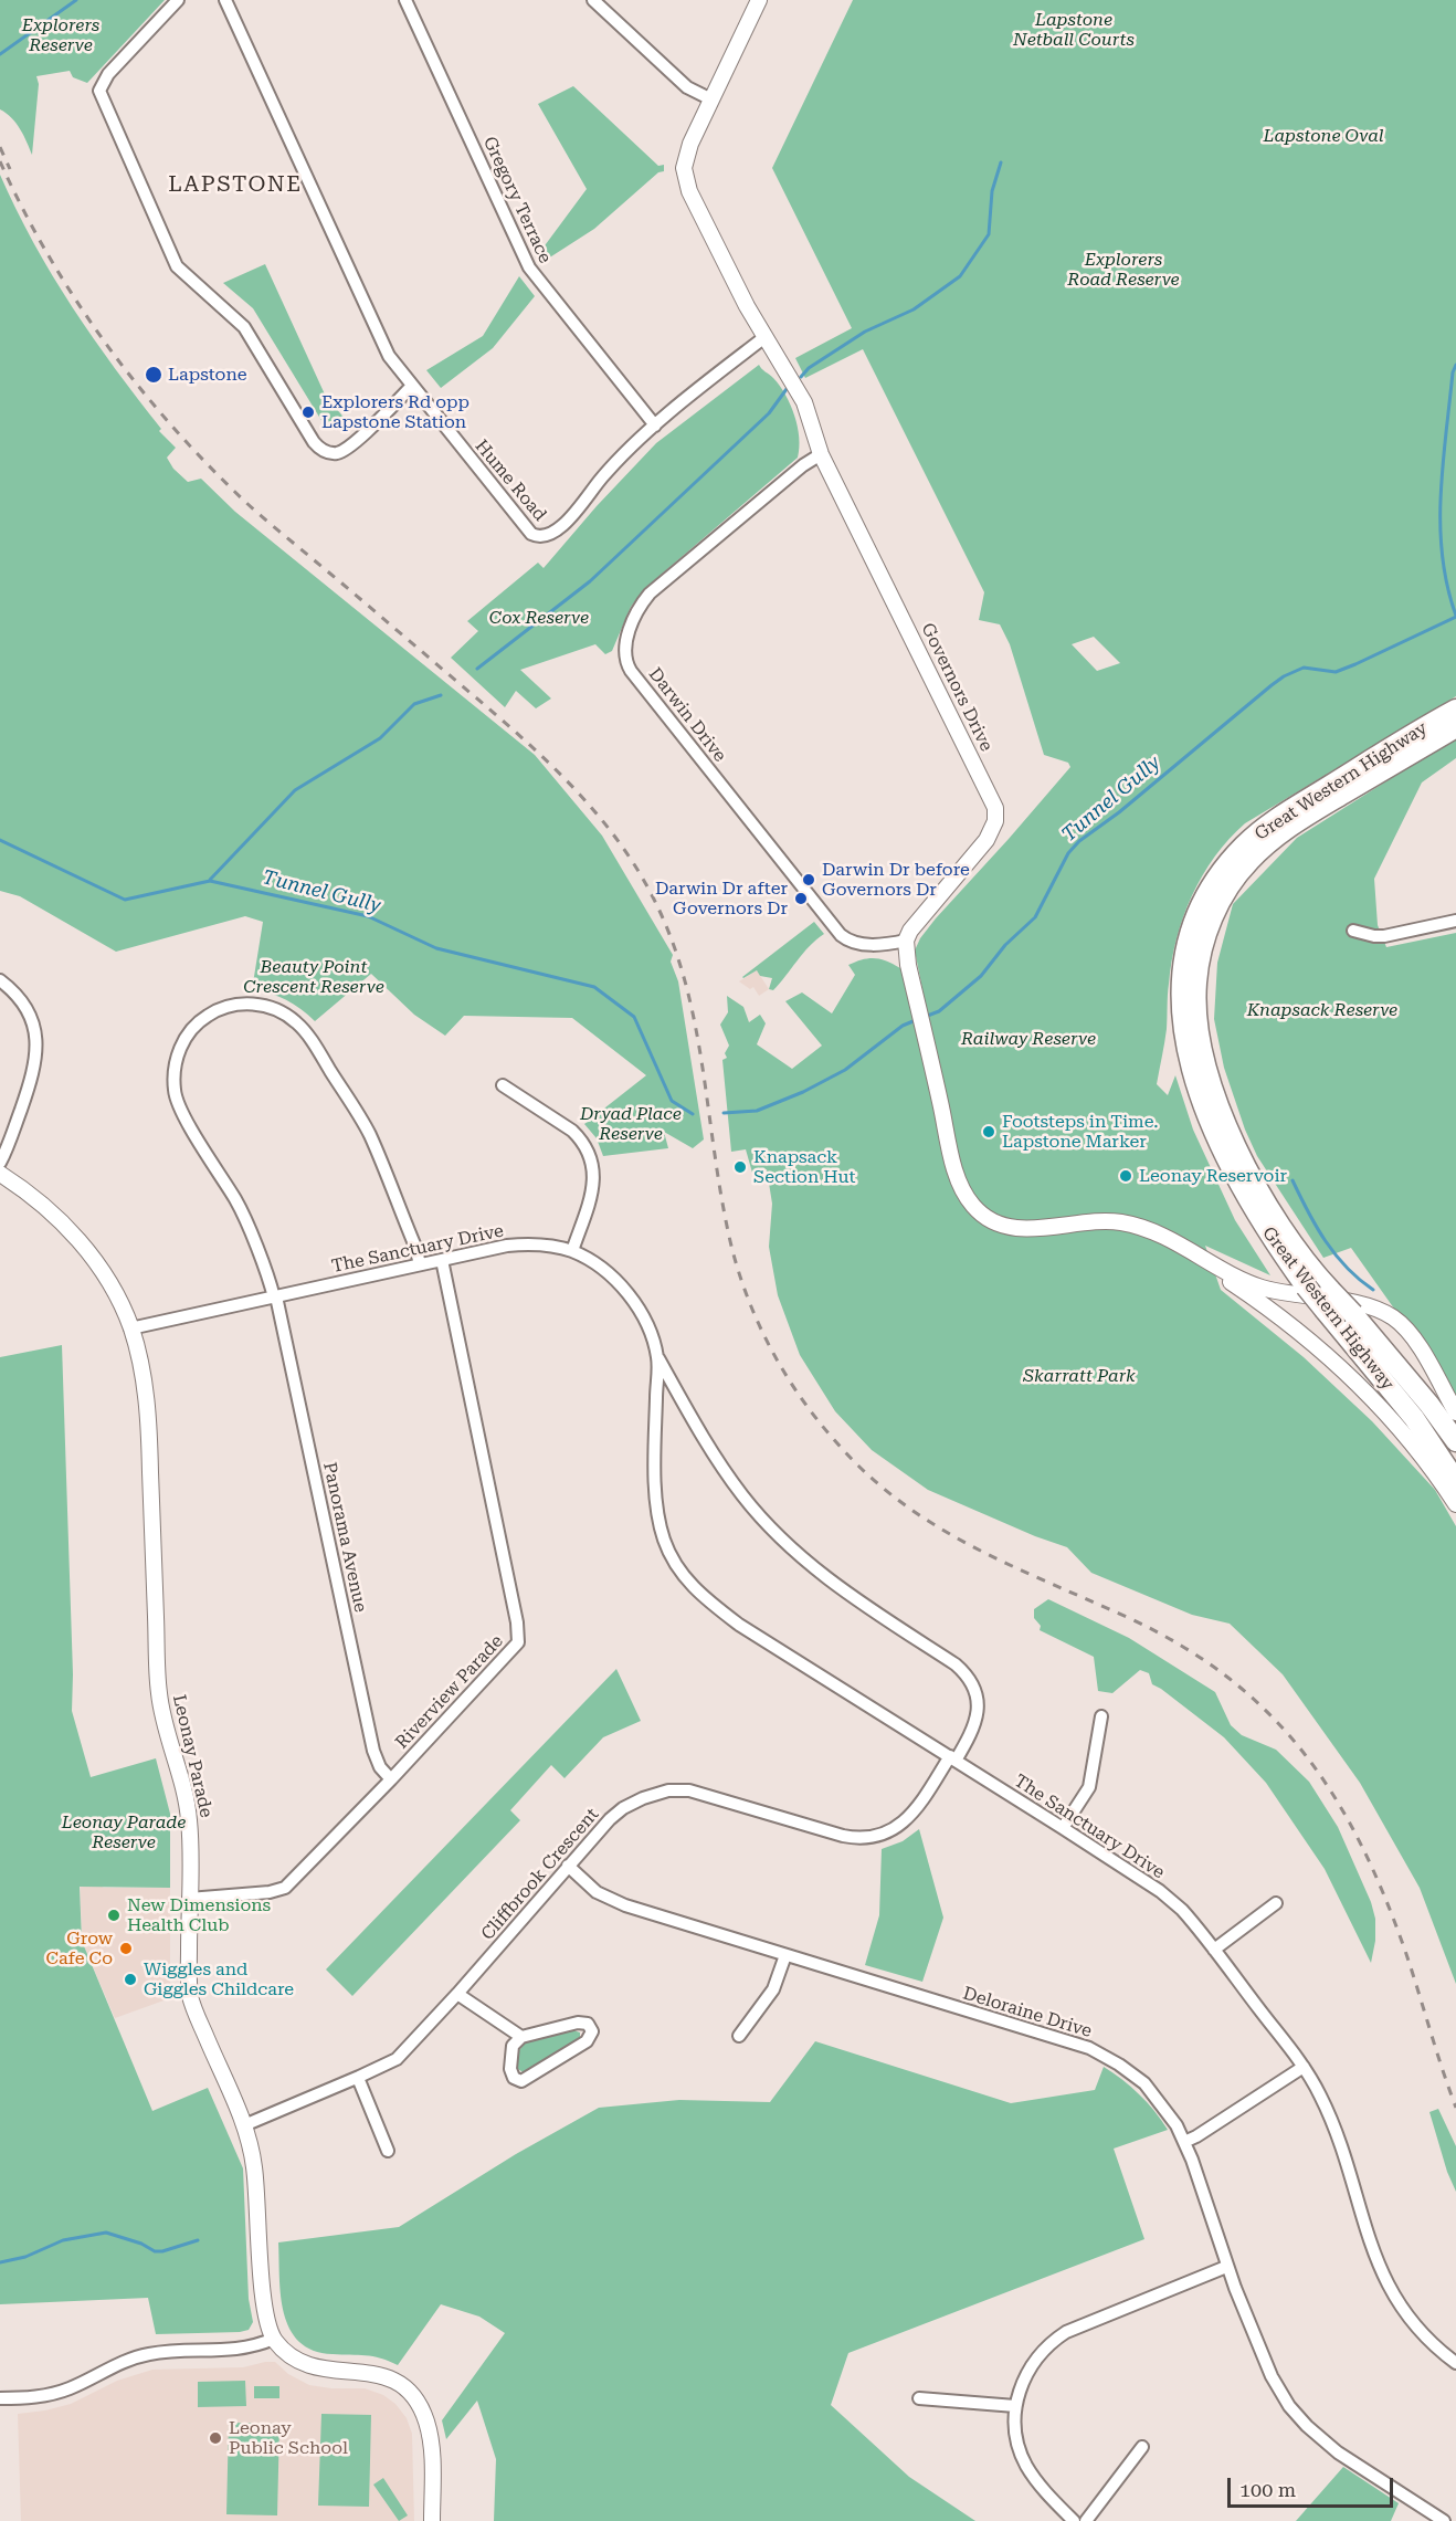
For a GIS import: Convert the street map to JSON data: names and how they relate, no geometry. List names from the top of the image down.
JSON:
{
  "streets": {
    "highway": ["Great Western Highway"],
    "main road": ["Governors Drive", "Leonay Parade"],
    "street": [
      "Gregory Terrace",
      "Hume Road",
      "Darwin Drive",
      "The Sanctuary Drive",
      "Panorama Avenue",
      "Riverview Parade",
      "Cliffbrook Crescent",
      "Deloraine Drive"
    ]
  },
  "crossings": [
    ["Gregory Terrace", "Hume Road"],
    ["Hume Road", "Governors Drive"],
    ["Governors Drive", "Darwin Drive"],
    ["The Sanctuary Drive", "Panorama Avenue"],
    ["The Sanctuary Drive", "Riverview Parade"],
    ["The Sanctuary Drive", "Leonay Parade"],
    ["The Sanctuary Drive", "Cliffbrook Crescent"],
    ["Panorama Avenue", "Riverview Parade"],
    ["Riverview Parade", "Leonay Parade"],
    ["Leonay Parade", "Cliffbrook Crescent"],
    ["Cliffbrook Crescent", "Deloraine Drive"]
  ],
  "districts": ["LAPSTONE"],
  "water": ["Tunnel Gully"],
  "parks": [
    "Lapstone Netball Courts",
    "Explorers Reserve",
    "Lapstone Oval",
    "Explorers Road Reserve",
    "Cox Reserve",
    "Beauty Point Crescent Reserve",
    "Knapsack Reserve",
    "Railway Reserve",
    "Dryad Place Reserve",
    "Skarratt Park",
    "Leonay Parade Reserve"
  ],
  "places": [
    "Lapstone",
    "Explorers Rd opp Lapstone Station",
    "Darwin Dr before Governors Dr",
    "Darwin Dr after Governors Dr",
    "Footsteps in Time. Lapstone Marker",
    "Knapsack Section Hut",
    "Leonay Reservoir",
    "New Dimensions Health Club",
    "Grow Cafe Co",
    "Wiggles and Giggles Childcare",
    "Leonay Public School"
  ],
  "scale_bar": "100 m"
}
